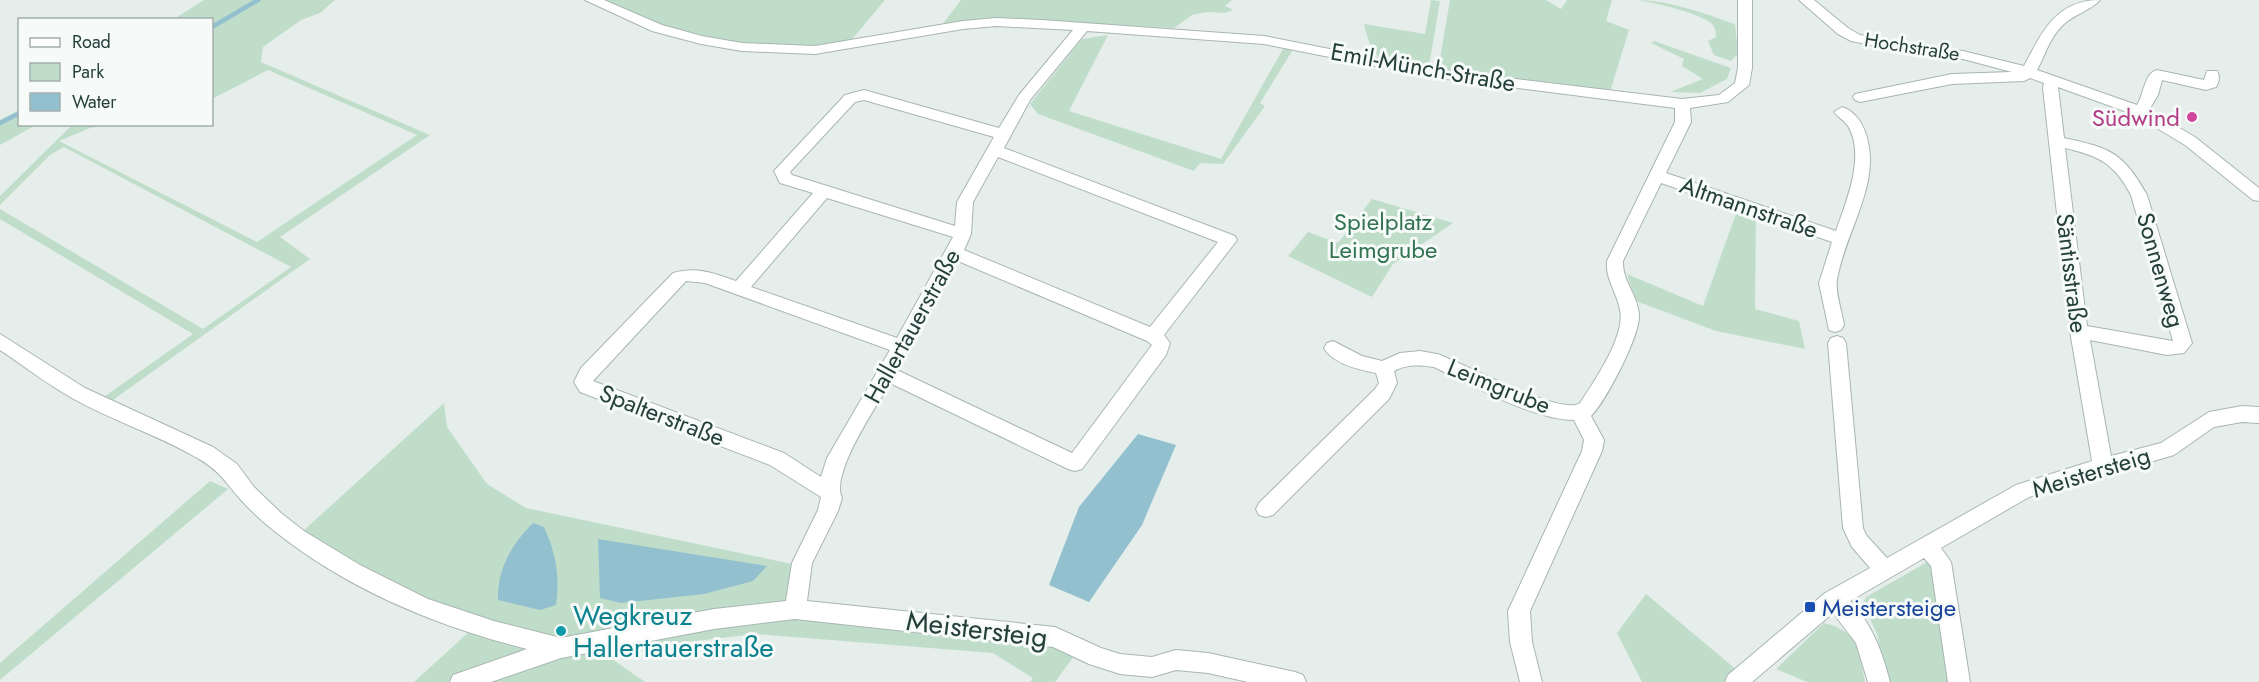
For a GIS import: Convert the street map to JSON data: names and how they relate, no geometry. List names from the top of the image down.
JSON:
{
  "streets": {
    "street": [
      "Hochstraße",
      "Emil-Münch-Straße",
      "Altmannstraße",
      "Sonnenweg",
      "Säntisstraße",
      "Hallertauerstraße",
      "Leimgrube",
      "Spalterstraße",
      "Meistersteig"
    ]
  },
  "crossings": [
    ["Hochstraße", "Säntisstraße"],
    ["Emil-Münch-Straße", "Hallertauerstraße"],
    ["Emil-Münch-Straße", "Leimgrube"],
    ["Altmannstraße", "Leimgrube"],
    ["Altmannstraße", "Meistersteig"],
    ["Sonnenweg", "Säntisstraße"],
    ["Säntisstraße", "Meistersteig"],
    ["Hallertauerstraße", "Spalterstraße"],
    ["Hallertauerstraße", "Meistersteig"]
  ],
  "parks": ["Spielplatz Leimgrube"],
  "places": {
    "other": ["Südwind", "Wegkreuz Hallertauerstraße"],
    "transit": ["Meistersteige"]
  },
  "legend": ["Road", "Park", "Water"]
}
